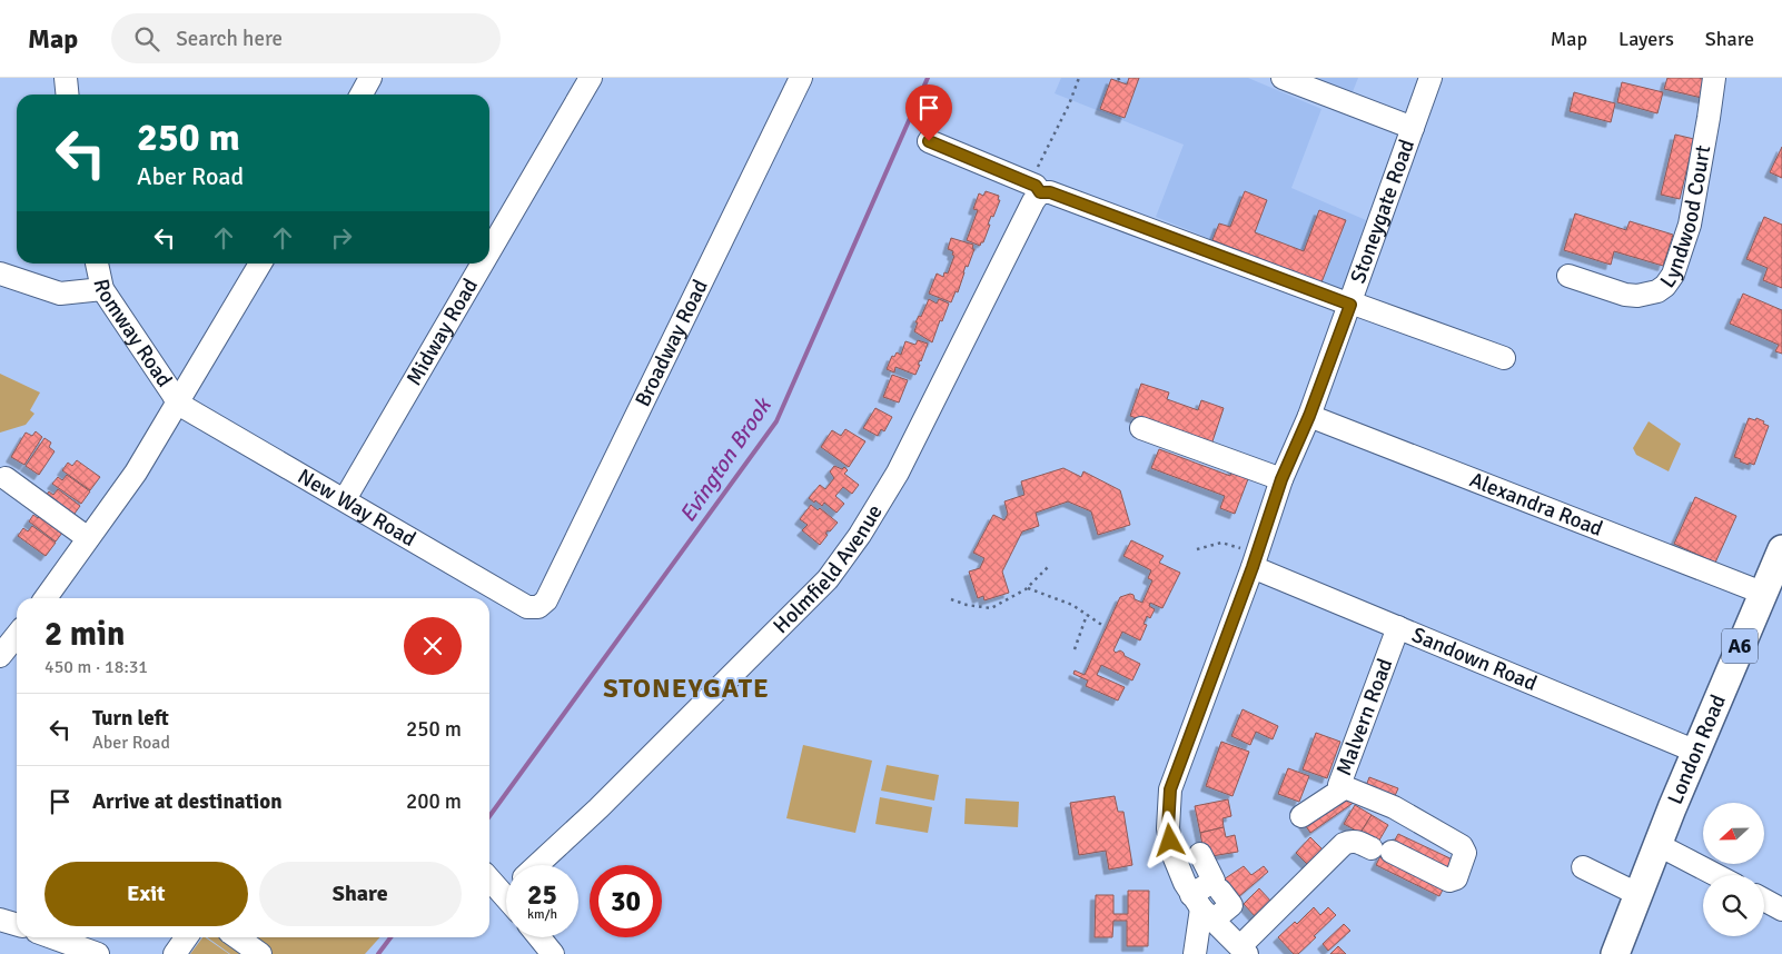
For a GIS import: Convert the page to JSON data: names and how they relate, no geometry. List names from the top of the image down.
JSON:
{
  "streets": {
    "main road": ["A6", "London Road"],
    "street": [
      "Stoneygate Road",
      "Lyndwood Court",
      "Romway Road",
      "Midway Road",
      "Broadway Road",
      "Alexandra Road",
      "New Way Road",
      "Holmfield Avenue",
      "Sandown Road",
      "Malvern Road"
    ]
  },
  "crossings": [
    ["Stoneygate Road", "Alexandra Road"],
    ["Stoneygate Road", "Sandown Road"],
    ["Stoneygate Road", "Malvern Road"],
    ["Romway Road", "New Way Road"],
    ["Midway Road", "New Way Road"],
    ["Broadway Road", "New Way Road"],
    ["Alexandra Road", "London Road"],
    ["Sandown Road", "Malvern Road"],
    ["Sandown Road", "London Road"]
  ],
  "districts": ["STONEYGATE"],
  "water": ["Evington Brook"],
  "north": "left",
  "page": {
    "header": "Map",
    "search": "Search here",
    "nav": ["Map", "Layers", "Share"],
    "turn": ["250 m", "Aber Road"],
    "heading": ["2 min", "450 m · 18:31"],
    "list": [
      {
        "name": "Turn left",
        "note": "Aber Road",
        "value": "250 m"
      },
      {
        "name": "Arrive at destination",
        "value": "200 m"
      }
    ],
    "buttons": ["Exit", "Share"],
    "speed": "25 km/h",
    "limit": "30"
  }
}
